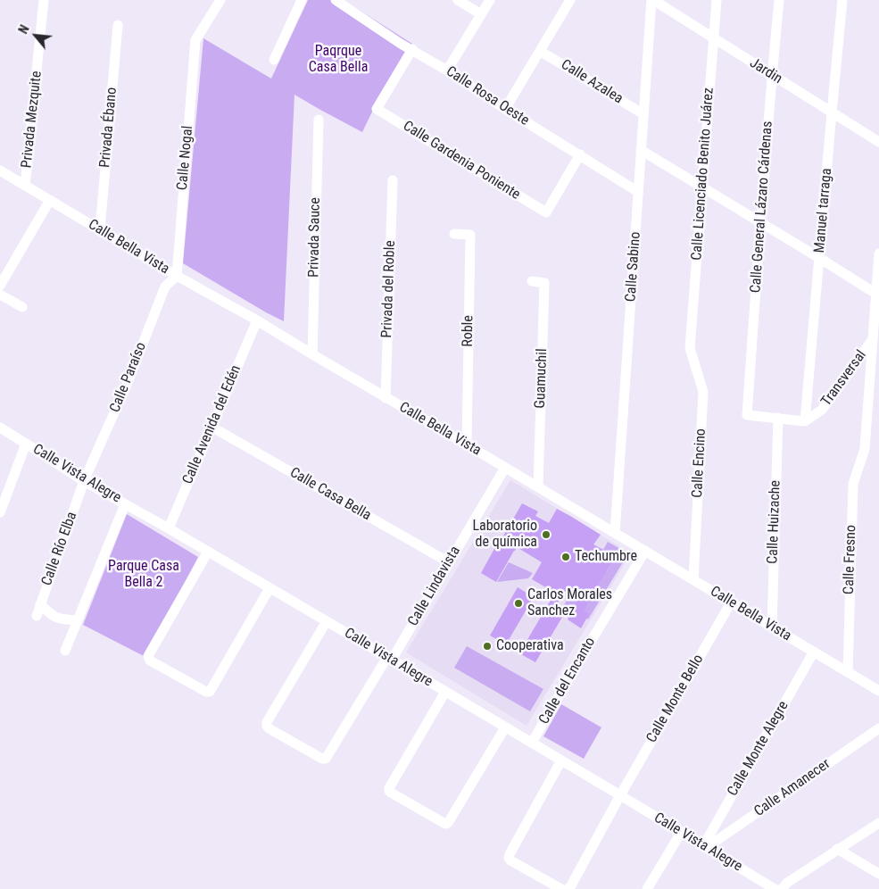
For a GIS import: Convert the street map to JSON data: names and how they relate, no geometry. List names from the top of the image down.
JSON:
{
  "streets": {
    "street": [
      "Jardin",
      "Calle Azalea",
      "Calle Rosa Oeste",
      "Privada Mezquite",
      "Privada Ébano",
      "Calle Nogal",
      "Calle Gardenia Poniente",
      "Calle Licenciado Benito Juárez",
      "Calle General Lázaro Cárdenas",
      "Manuel tarraga",
      "Privada Sauce",
      "Calle Bella Vista",
      "Calle Sabino",
      "Privada del Roble",
      "Roble",
      "Calle Paraíso",
      "Guamuchil",
      "Transversal",
      "Calle Avenida del Edén",
      "Calle Encino",
      "Calle Vista Alegre",
      "Calle Casa Bella",
      "Calle Huizache",
      "Calle Río Elba",
      "Calle Fresno",
      "Calle Lindavista",
      "Calle del Encanto",
      "Calle Monte Bello",
      "Calle Monte Alegre",
      "Calle Amanecer"
    ]
  },
  "crossings": [
    ["Jardin", "Calle Licenciado Benito Juárez"],
    ["Jardin", "Calle General Lázaro Cárdenas"],
    ["Jardin", "Manuel tarraga"],
    ["Jardin", "Calle Sabino"],
    ["Calle Azalea", "Calle Sabino"],
    ["Calle Rosa Oeste", "Calle Gardenia Poniente"],
    ["Calle Rosa Oeste", "Calle Sabino"],
    ["Privada Mezquite", "Calle Bella Vista"],
    ["Privada Ébano", "Calle Bella Vista"],
    ["Calle Nogal", "Calle Bella Vista"],
    ["Calle Nogal", "Calle Paraíso"],
    ["Calle Licenciado Benito Juárez", "Calle Encino"],
    ["Calle General Lázaro Cárdenas", "Calle Huizache"],
    ["Manuel tarraga", "Transversal"],
    ["Privada Sauce", "Calle Bella Vista"],
    ["Calle Bella Vista", "Calle Sabino"],
    ["Calle Bella Vista", "Privada del Roble"],
    ["Calle Bella Vista", "Roble"],
    ["Calle Bella Vista", "Calle Paraíso"],
    ["Calle Bella Vista", "Guamuchil"],
    ["Calle Bella Vista", "Calle Avenida del Edén"],
    ["Calle Bella Vista", "Calle Encino"],
    ["Calle Bella Vista", "Calle Huizache"],
    ["Calle Bella Vista", "Calle Fresno"],
    ["Calle Bella Vista", "Calle Lindavista"],
    ["Calle Bella Vista", "Calle del Encanto"],
    ["Calle Bella Vista", "Calle Monte Bello"],
    ["Calle Bella Vista", "Calle Monte Alegre"],
    ["Calle Paraíso", "Calle Vista Alegre"],
    ["Calle Paraíso", "Calle Río Elba"],
    ["Transversal", "Calle Fresno"],
    ["Calle Avenida del Edén", "Calle Vista Alegre"],
    ["Calle Avenida del Edén", "Calle Casa Bella"],
    ["Calle Vista Alegre", "Calle Río Elba"],
    ["Calle Vista Alegre", "Calle Lindavista"],
    ["Calle Vista Alegre", "Calle del Encanto"],
    ["Calle Vista Alegre", "Calle Monte Bello"],
    ["Calle Vista Alegre", "Calle Monte Alegre"],
    ["Calle Vista Alegre", "Calle Amanecer"],
    ["Calle Casa Bella", "Calle Lindavista"],
    ["Calle Monte Alegre", "Calle Amanecer"]
  ],
  "parks": ["Paqrque Casa Bella", "Parque Casa Bella 2"],
  "places": [
    "Laboratorio de química",
    "Techumbre",
    "Carlos Morales Sanchez",
    "Cooperativa"
  ],
  "north": "top left"
}
